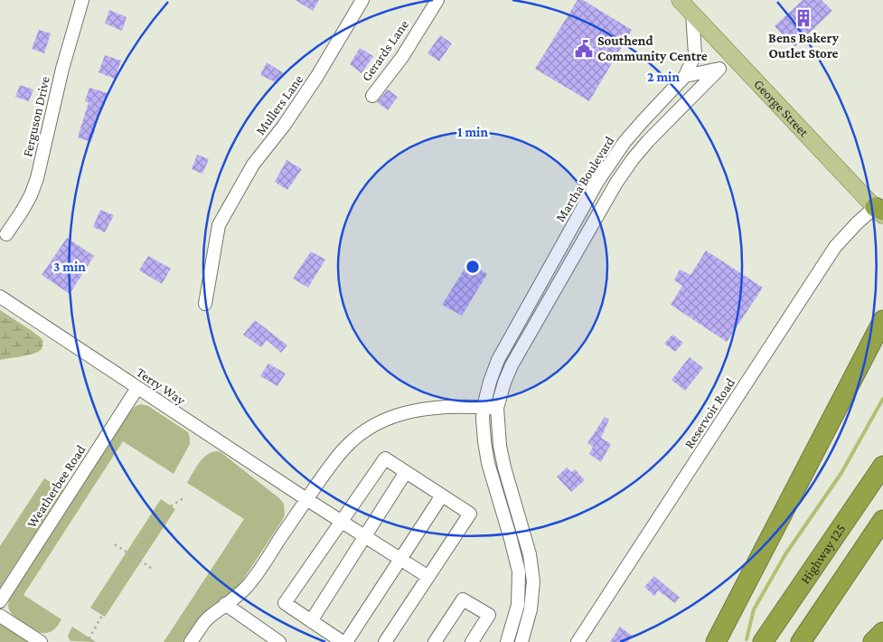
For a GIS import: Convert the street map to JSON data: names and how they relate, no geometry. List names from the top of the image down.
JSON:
{
  "streets": {
    "highway": ["Highway 125"],
    "main road": ["George Street"],
    "street": [
      "Gerards Lane",
      "Mullers Lane",
      "Ferguson Drive",
      "Martha Boulevard",
      "Terry Way",
      "Reservoir Road",
      "Weatherbee Road"
    ]
  },
  "crossings": [
    ["George Street", "Martha Boulevard"],
    ["George Street", "Reservoir Road"],
    ["Terry Way", "Weatherbee Road"]
  ],
  "places": {
    "building": ["Bens Bakery Outlet Store"],
    "public building": ["Southend Community Centre"]
  },
  "rings": ["2 min", "1 min", "3 min"]
}
